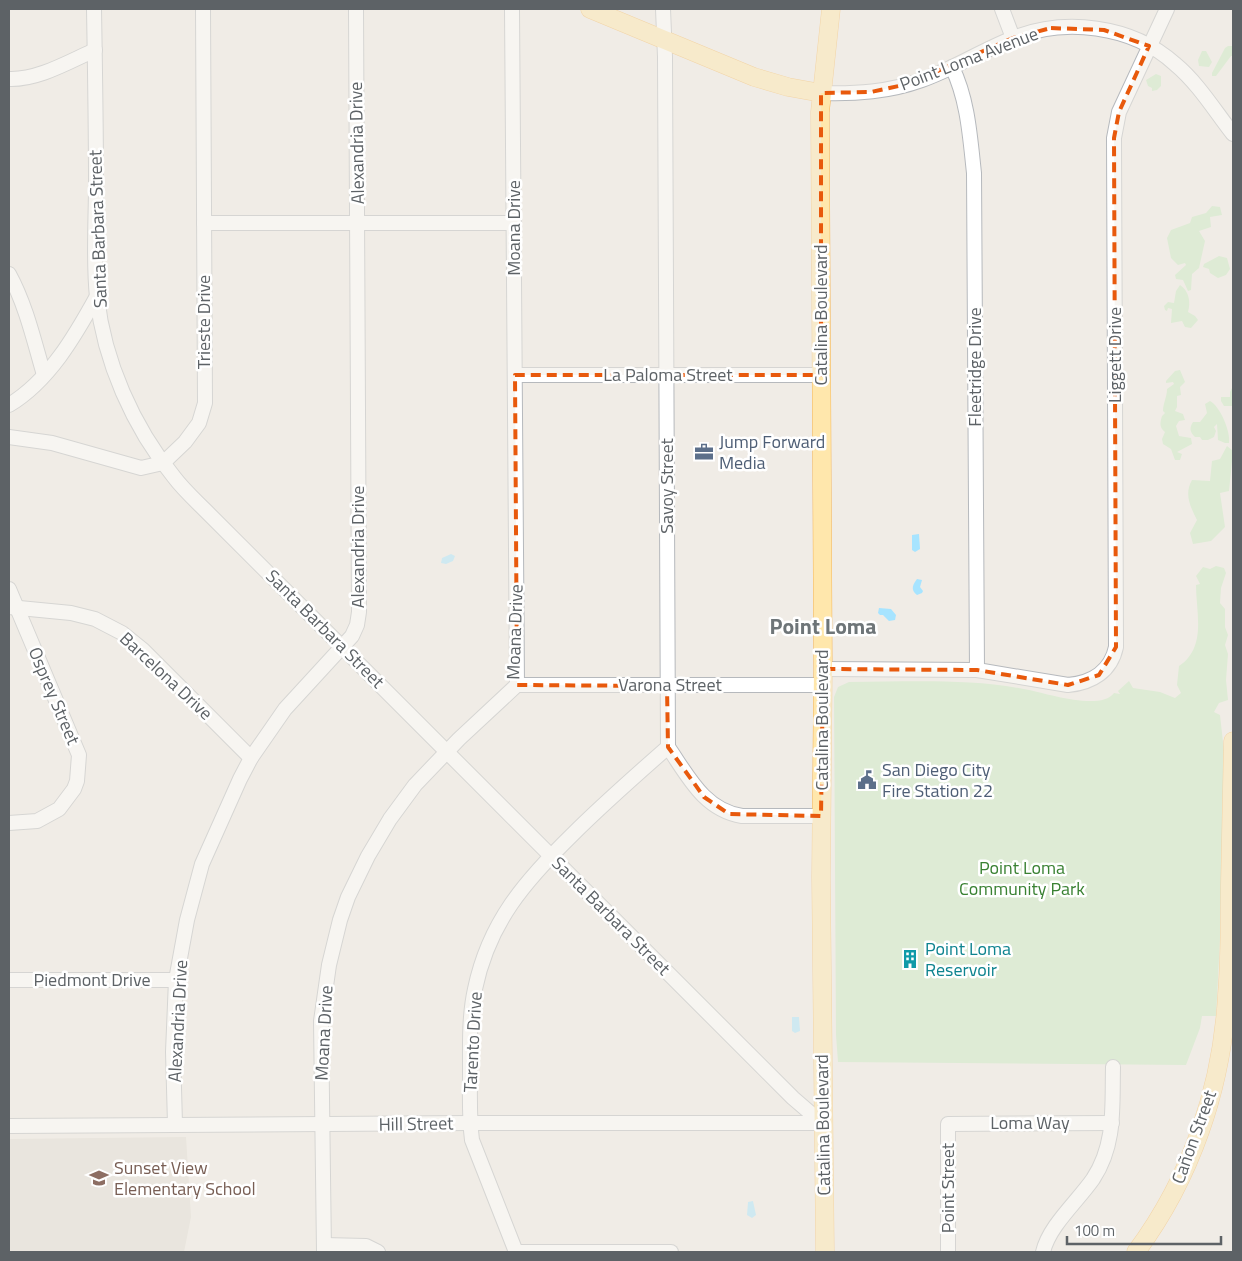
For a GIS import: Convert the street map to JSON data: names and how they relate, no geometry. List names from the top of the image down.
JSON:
{
  "streets": {
    "main road": ["Point Loma Avenue", "Catalina Boulevard", "Cañon Street"],
    "street": [
      "Alexandria Drive",
      "Moana Drive",
      "Santa Barbara Street",
      "Trieste Drive",
      "Liggett Drive",
      "Fleetridge Drive",
      "La Paloma Street",
      "Savoy Street",
      "Barcelona Drive",
      "Varona Street",
      "Osprey Street",
      "Piedmont Drive",
      "Tarento Drive",
      "Loma Way",
      "Hill Street",
      "Point Street"
    ]
  },
  "crossings": [
    ["Point Loma Avenue", "Catalina Boulevard"],
    ["Point Loma Avenue", "Liggett Drive"],
    ["Point Loma Avenue", "Fleetridge Drive"],
    ["Point Loma Avenue", "Savoy Street"],
    ["Alexandria Drive", "Santa Barbara Street"],
    ["Alexandria Drive", "Barcelona Drive"],
    ["Alexandria Drive", "Piedmont Drive"],
    ["Alexandria Drive", "Hill Street"],
    ["Moana Drive", "Santa Barbara Street"],
    ["Moana Drive", "La Paloma Street"],
    ["Moana Drive", "Varona Street"],
    ["Moana Drive", "Hill Street"],
    ["Santa Barbara Street", "Catalina Boulevard"],
    ["Santa Barbara Street", "Trieste Drive"],
    ["Santa Barbara Street", "Tarento Drive"],
    ["Santa Barbara Street", "Hill Street"],
    ["Catalina Boulevard", "La Paloma Street"],
    ["Catalina Boulevard", "Varona Street"],
    ["Catalina Boulevard", "Hill Street"],
    ["Liggett Drive", "Varona Street"],
    ["Fleetridge Drive", "Varona Street"],
    ["La Paloma Street", "Savoy Street"],
    ["Savoy Street", "Varona Street"],
    ["Savoy Street", "Tarento Drive"],
    ["Barcelona Drive", "Osprey Street"],
    ["Tarento Drive", "Hill Street"],
    ["Loma Way", "Point Street"]
  ],
  "districts": ["Point Loma"],
  "parks": ["Point Loma Community Park"],
  "places": {
    "office": ["Jump Forward Media"],
    "public building": ["San Diego City Fire Station 22"],
    "building": ["Point Loma Reservoir"],
    "school or university": ["Sunset View Elementary School"]
  },
  "scale_bar": "100 m"
}
